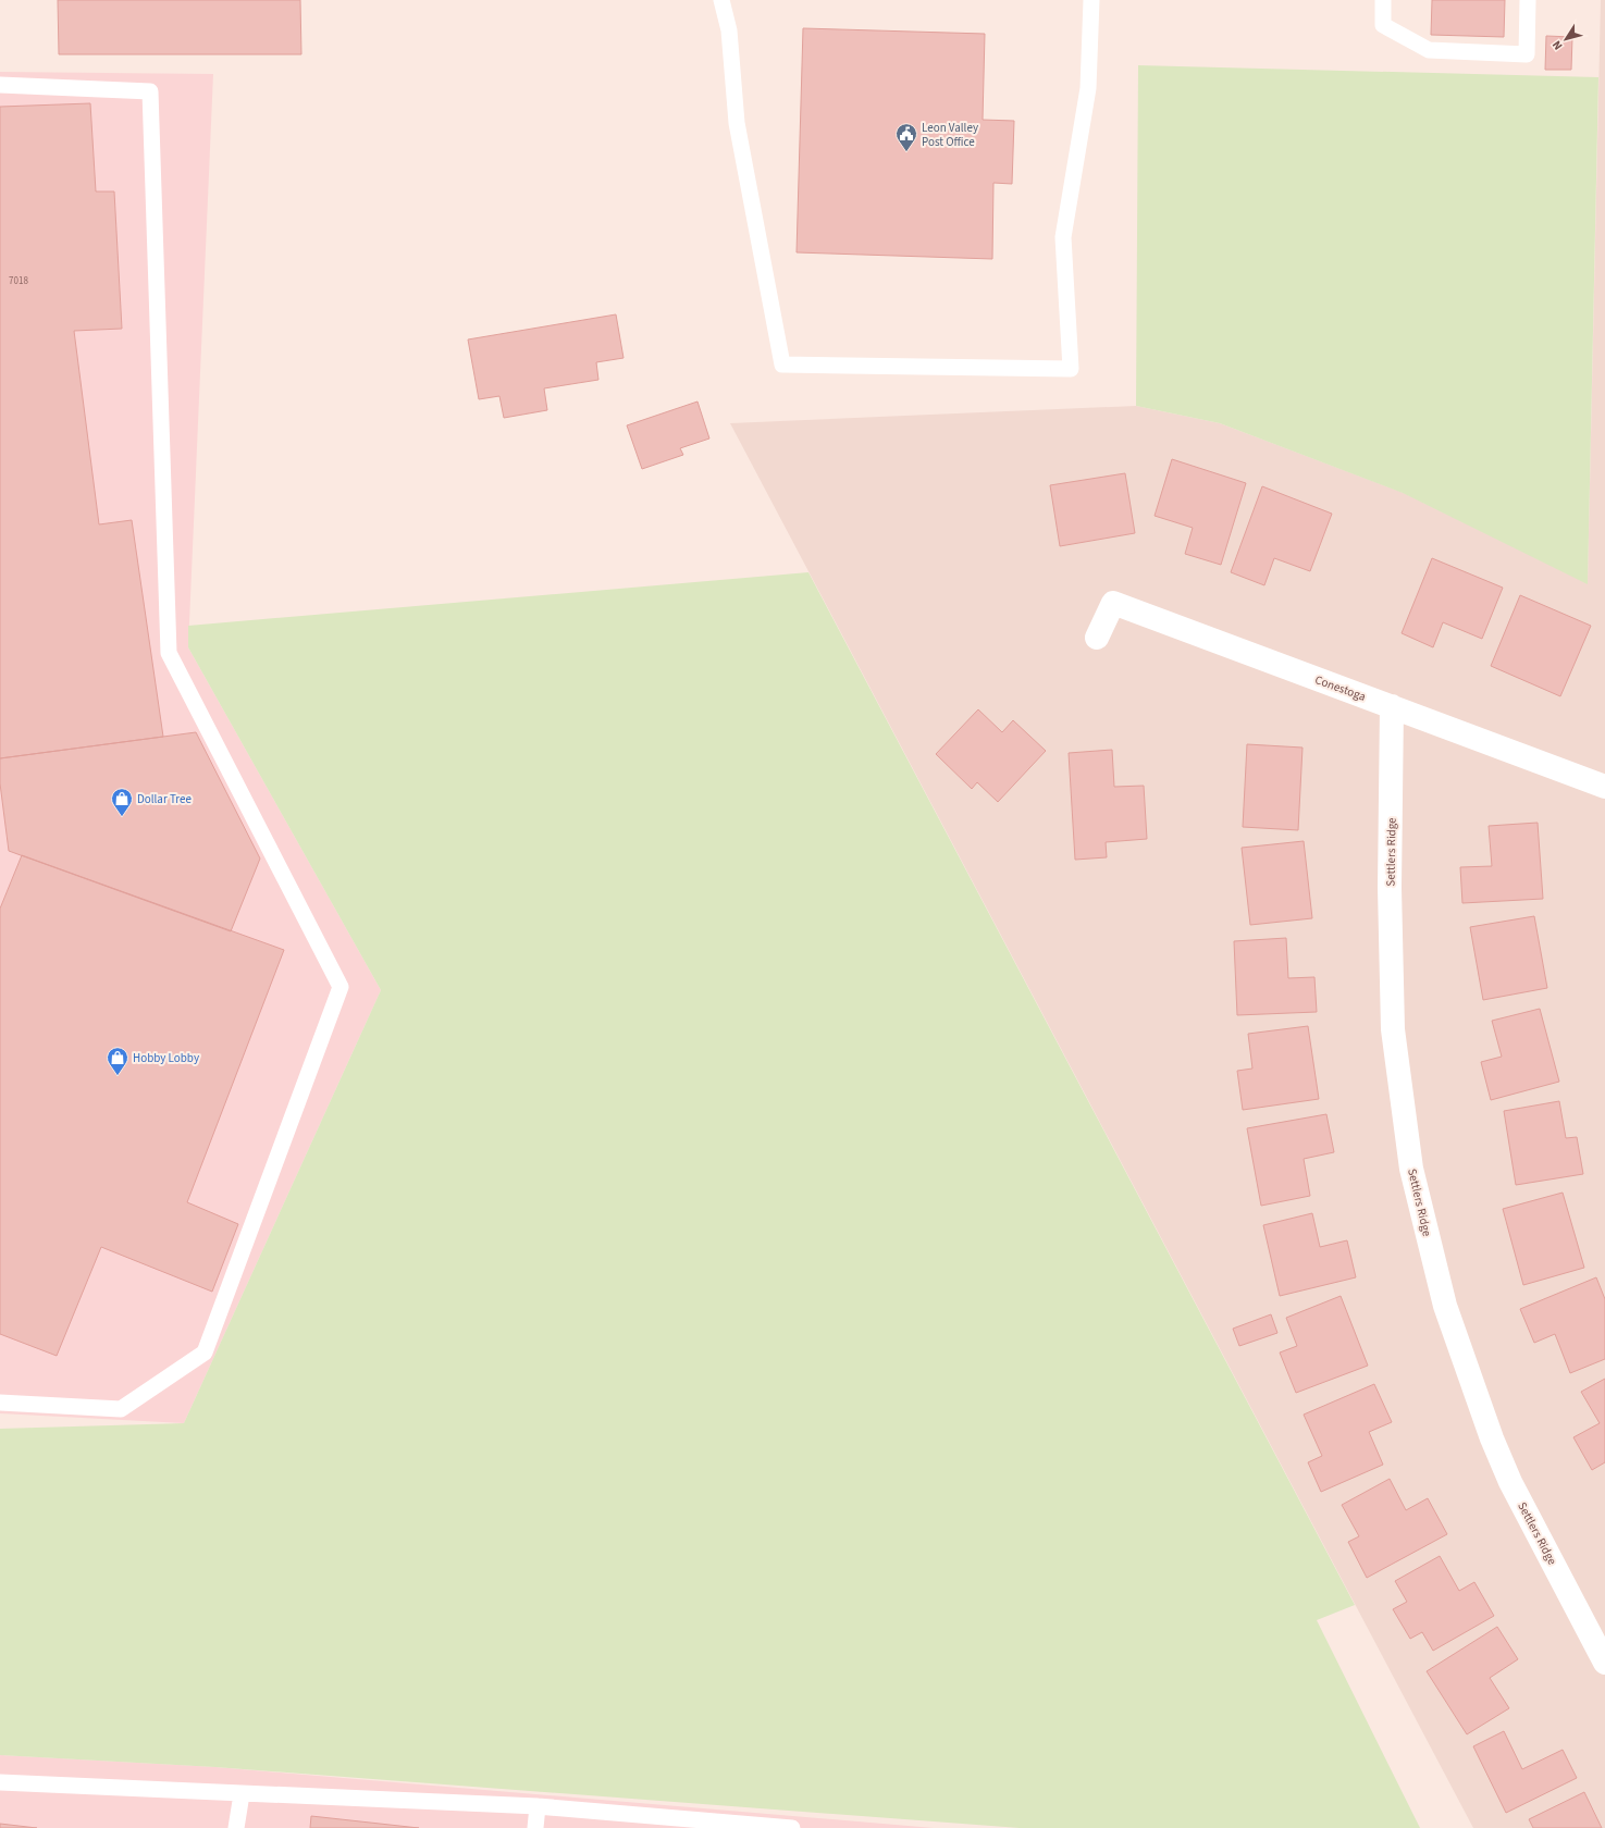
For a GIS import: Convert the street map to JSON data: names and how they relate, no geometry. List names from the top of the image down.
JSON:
{
  "streets": {
    "street": ["Conestoga", "Settlers Ridge"]
  },
  "crossings": [
    ["Conestoga", "Settlers Ridge"]
  ],
  "places": {
    "public building": ["Leon Valley Post Office"],
    "shop": ["Dollar Tree", "Hobby Lobby"]
  },
  "house_numbers": ["7018"],
  "north": "bottom left"
}
